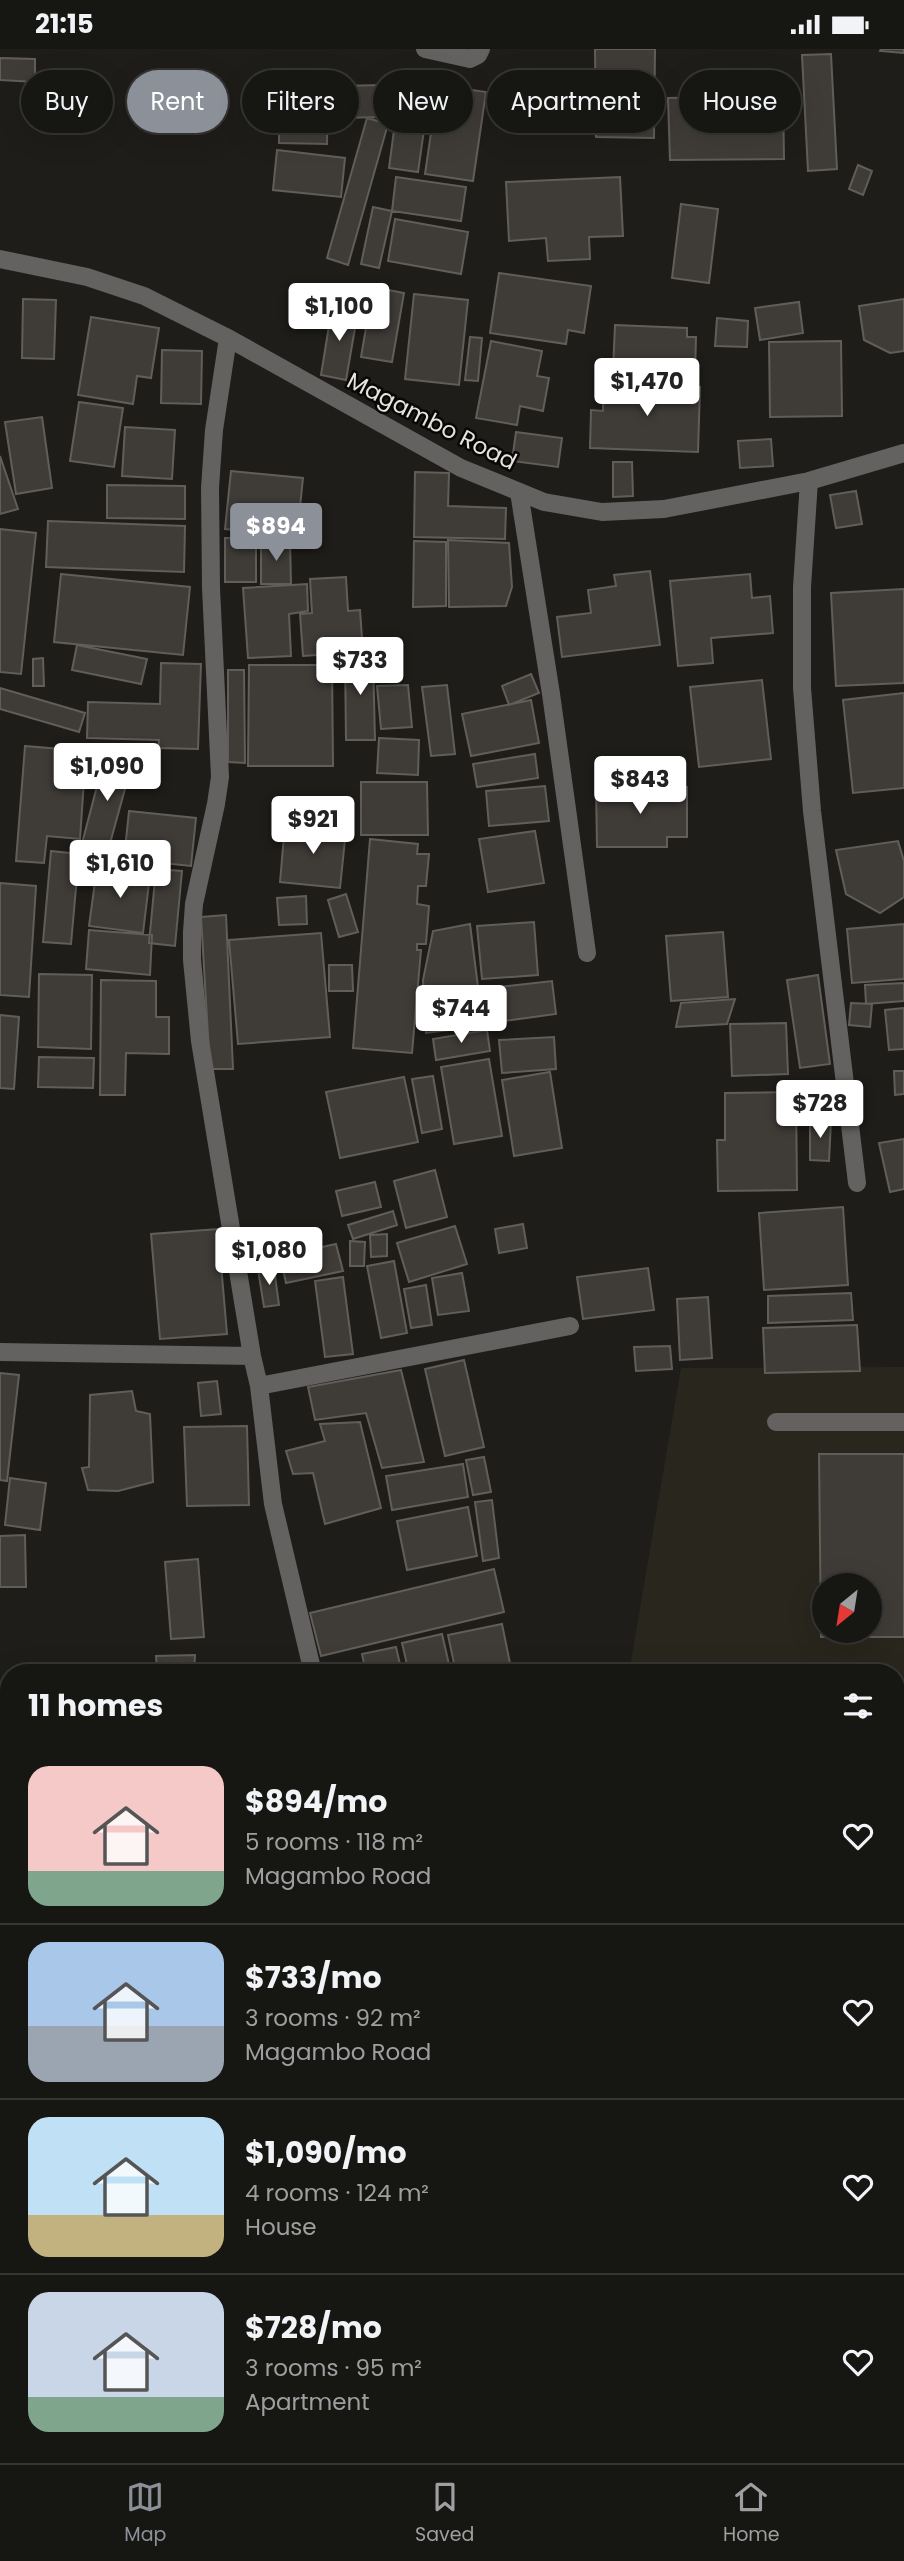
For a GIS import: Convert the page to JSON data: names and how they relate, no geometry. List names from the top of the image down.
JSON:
{
  "streets": {
    "street": ["Magambo Road"]
  },
  "north": "bottom left",
  "page": {
    "status": "21:15",
    "chip": [
      "Buy",
      "Rent",
      "Filters",
      "New",
      "Apartment",
      "House"
    ],
    "price": [
      "$1,100",
      "$1,470",
      "$894",
      "$733",
      "$1,090",
      "$843",
      "$921",
      "$1,610",
      "$744",
      "$728",
      "$1,080"
    ],
    "heading": "11 homes",
    "list": [
      {
        "name": "$894/mo",
        "note": "5 rooms · 118 m² · Magambo Road"
      },
      {
        "name": "$733/mo",
        "note": "3 rooms · 92 m² · Magambo Road"
      },
      {
        "name": "$1,090/mo",
        "note": "4 rooms · 124 m² · House"
      },
      {
        "name": "$728/mo",
        "note": "3 rooms · 95 m² · Apartment"
      }
    ],
    "tabs": ["Map", "Saved", "Home"]
  }
}
